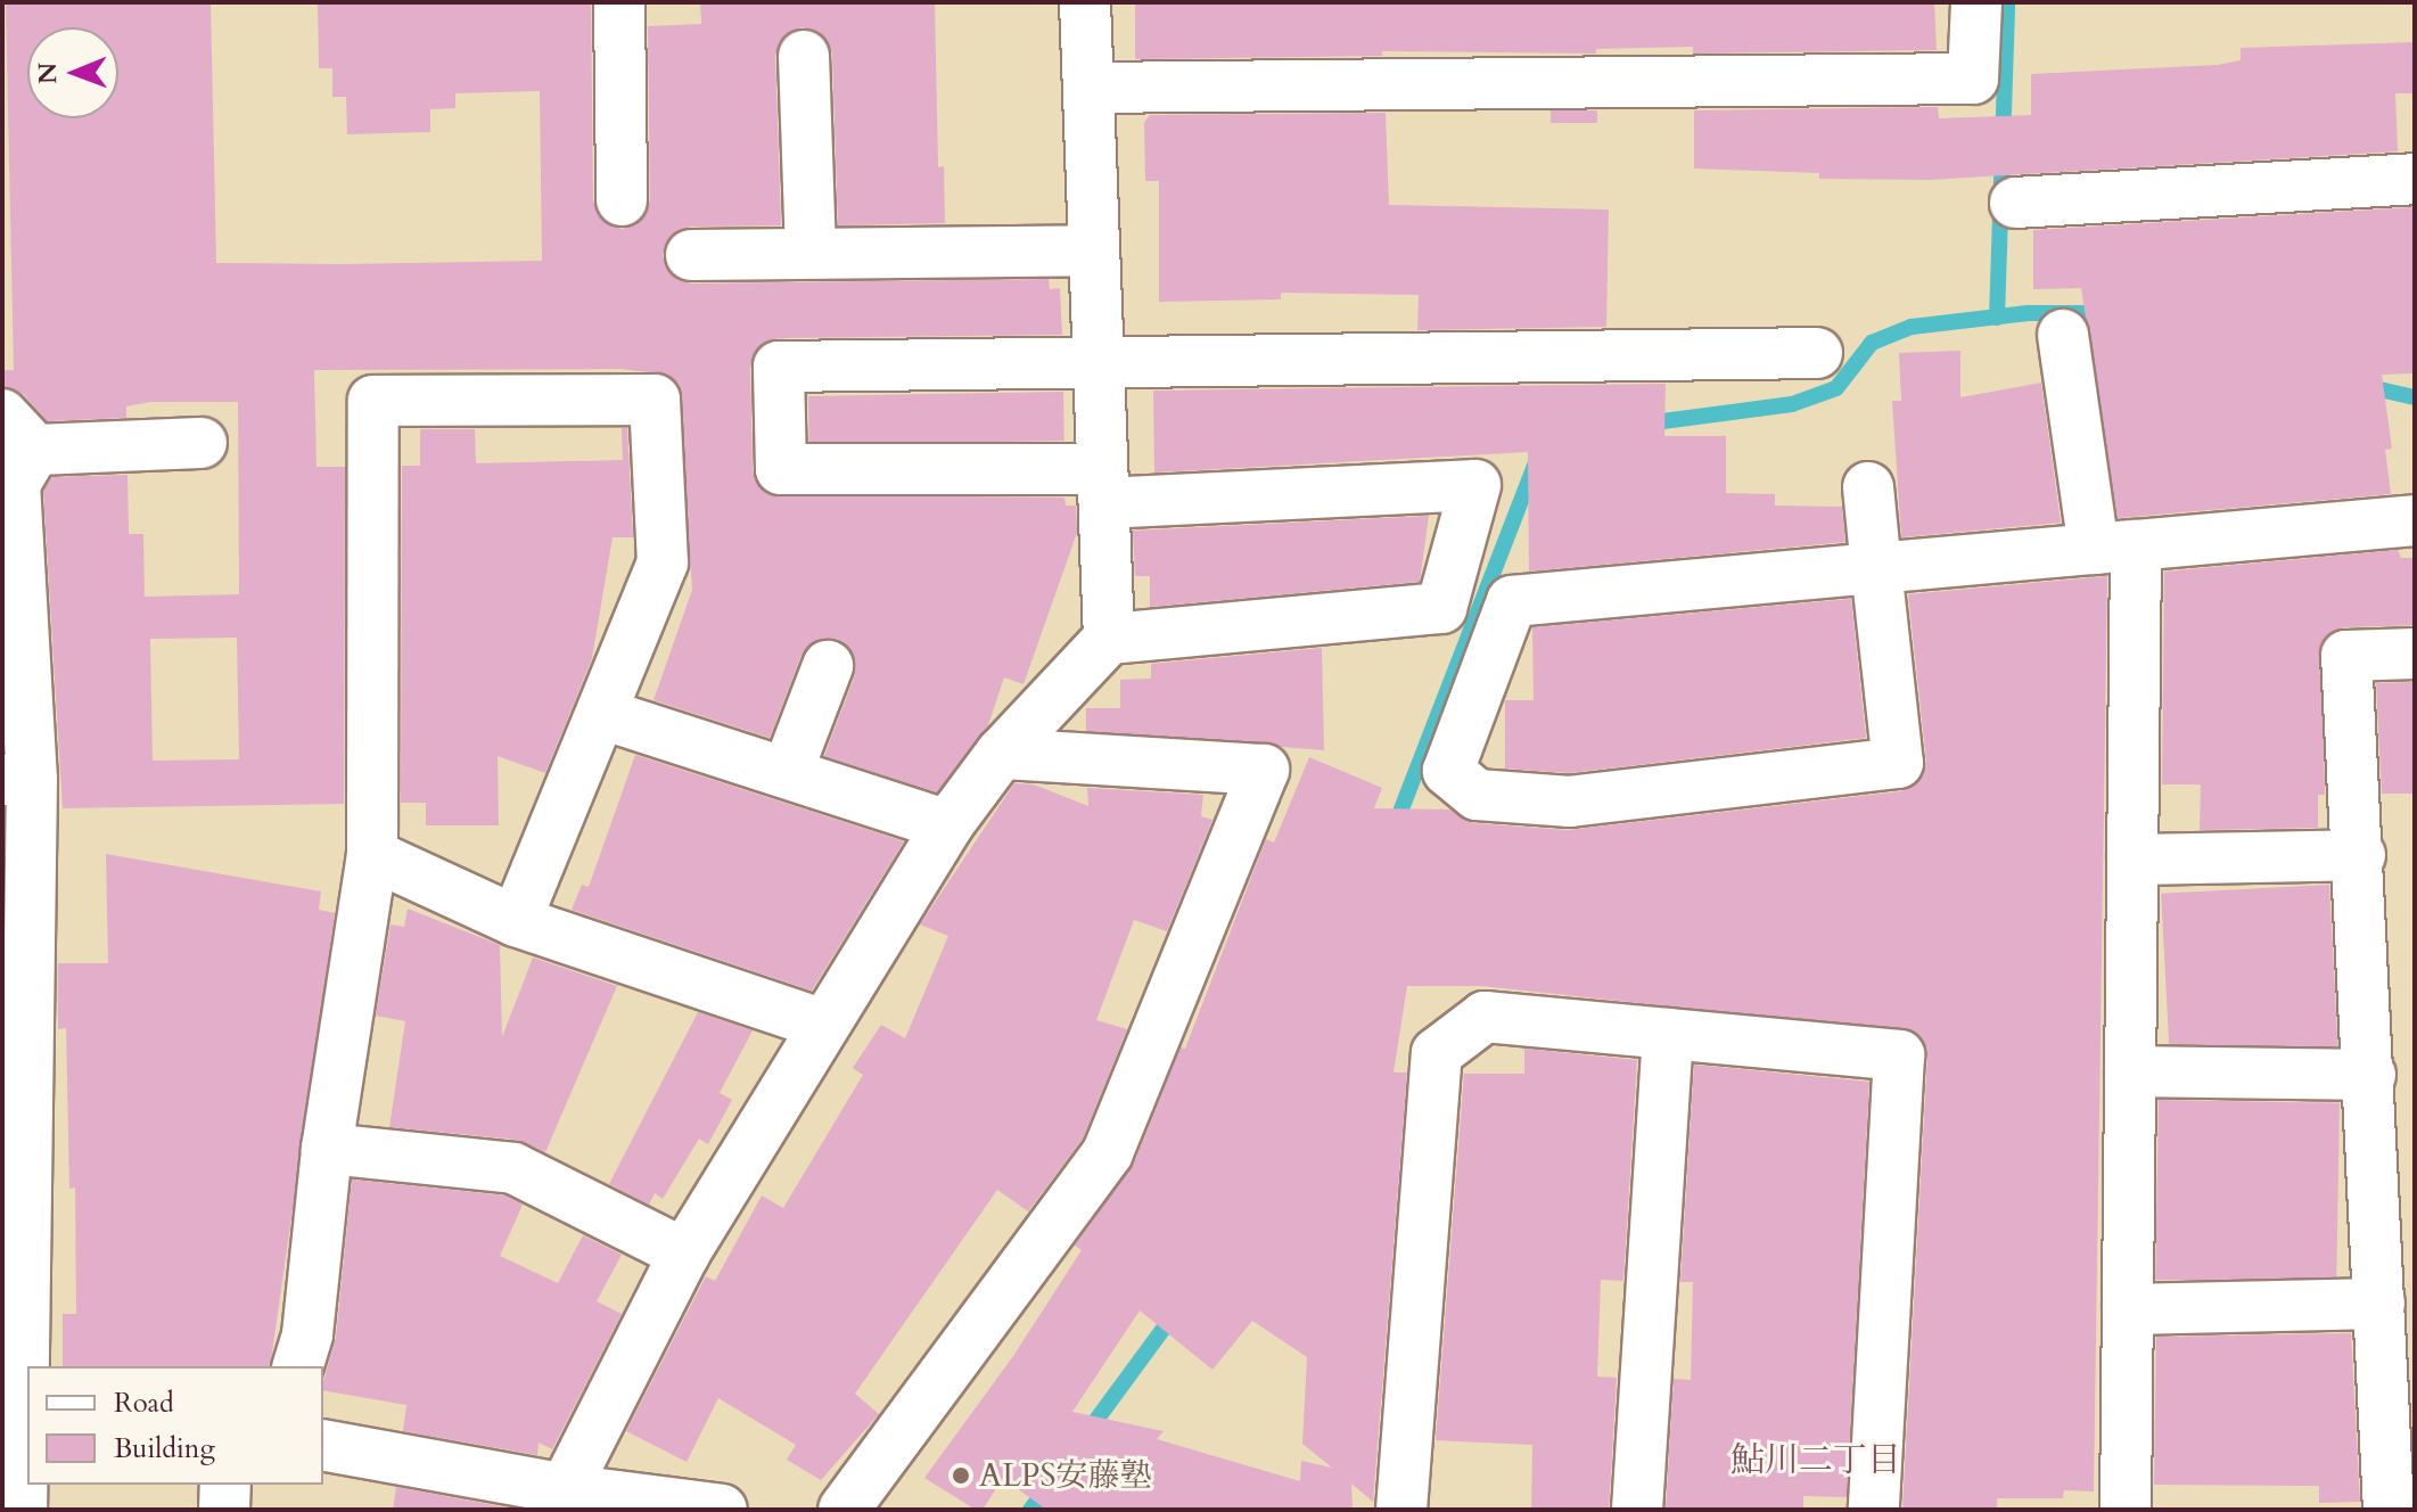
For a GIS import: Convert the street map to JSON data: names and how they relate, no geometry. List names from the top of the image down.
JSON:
{
  "districts": ["鮎川二丁目"],
  "places": ["ALPS安藤塾"],
  "legend": ["Road", "Building"],
  "north": "left"
}
